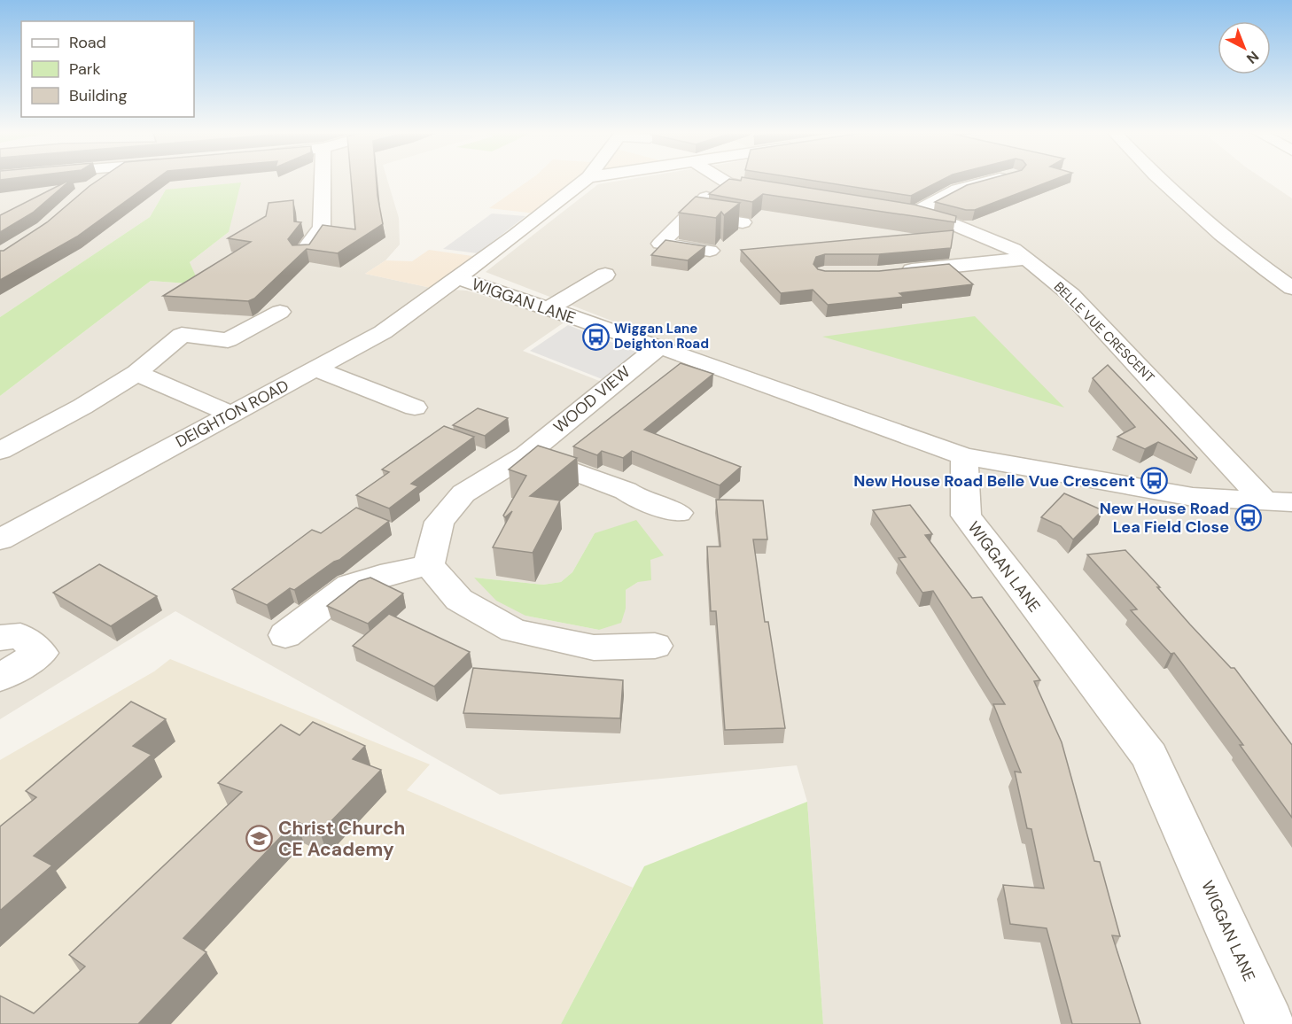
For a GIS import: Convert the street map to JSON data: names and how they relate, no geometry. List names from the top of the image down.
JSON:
{
  "streets": {
    "street": [
      "WIGGAN LANE",
      "BELLE VUE CRESCENT",
      "WOOD VIEW",
      "DEIGHTON ROAD"
    ]
  },
  "crossings": [
    ["WIGGAN LANE", "WOOD VIEW"],
    ["WIGGAN LANE", "DEIGHTON ROAD"]
  ],
  "places": {
    "bus stop": ["Wiggan Lane Deighton Road", "New House Road Belle Vue Crescent", "New House Road Lea Field Close"],
    "school or university": ["Christ Church CE Academy"]
  },
  "legend": ["Road", "Park", "Building"],
  "north": "bottom right"
}
